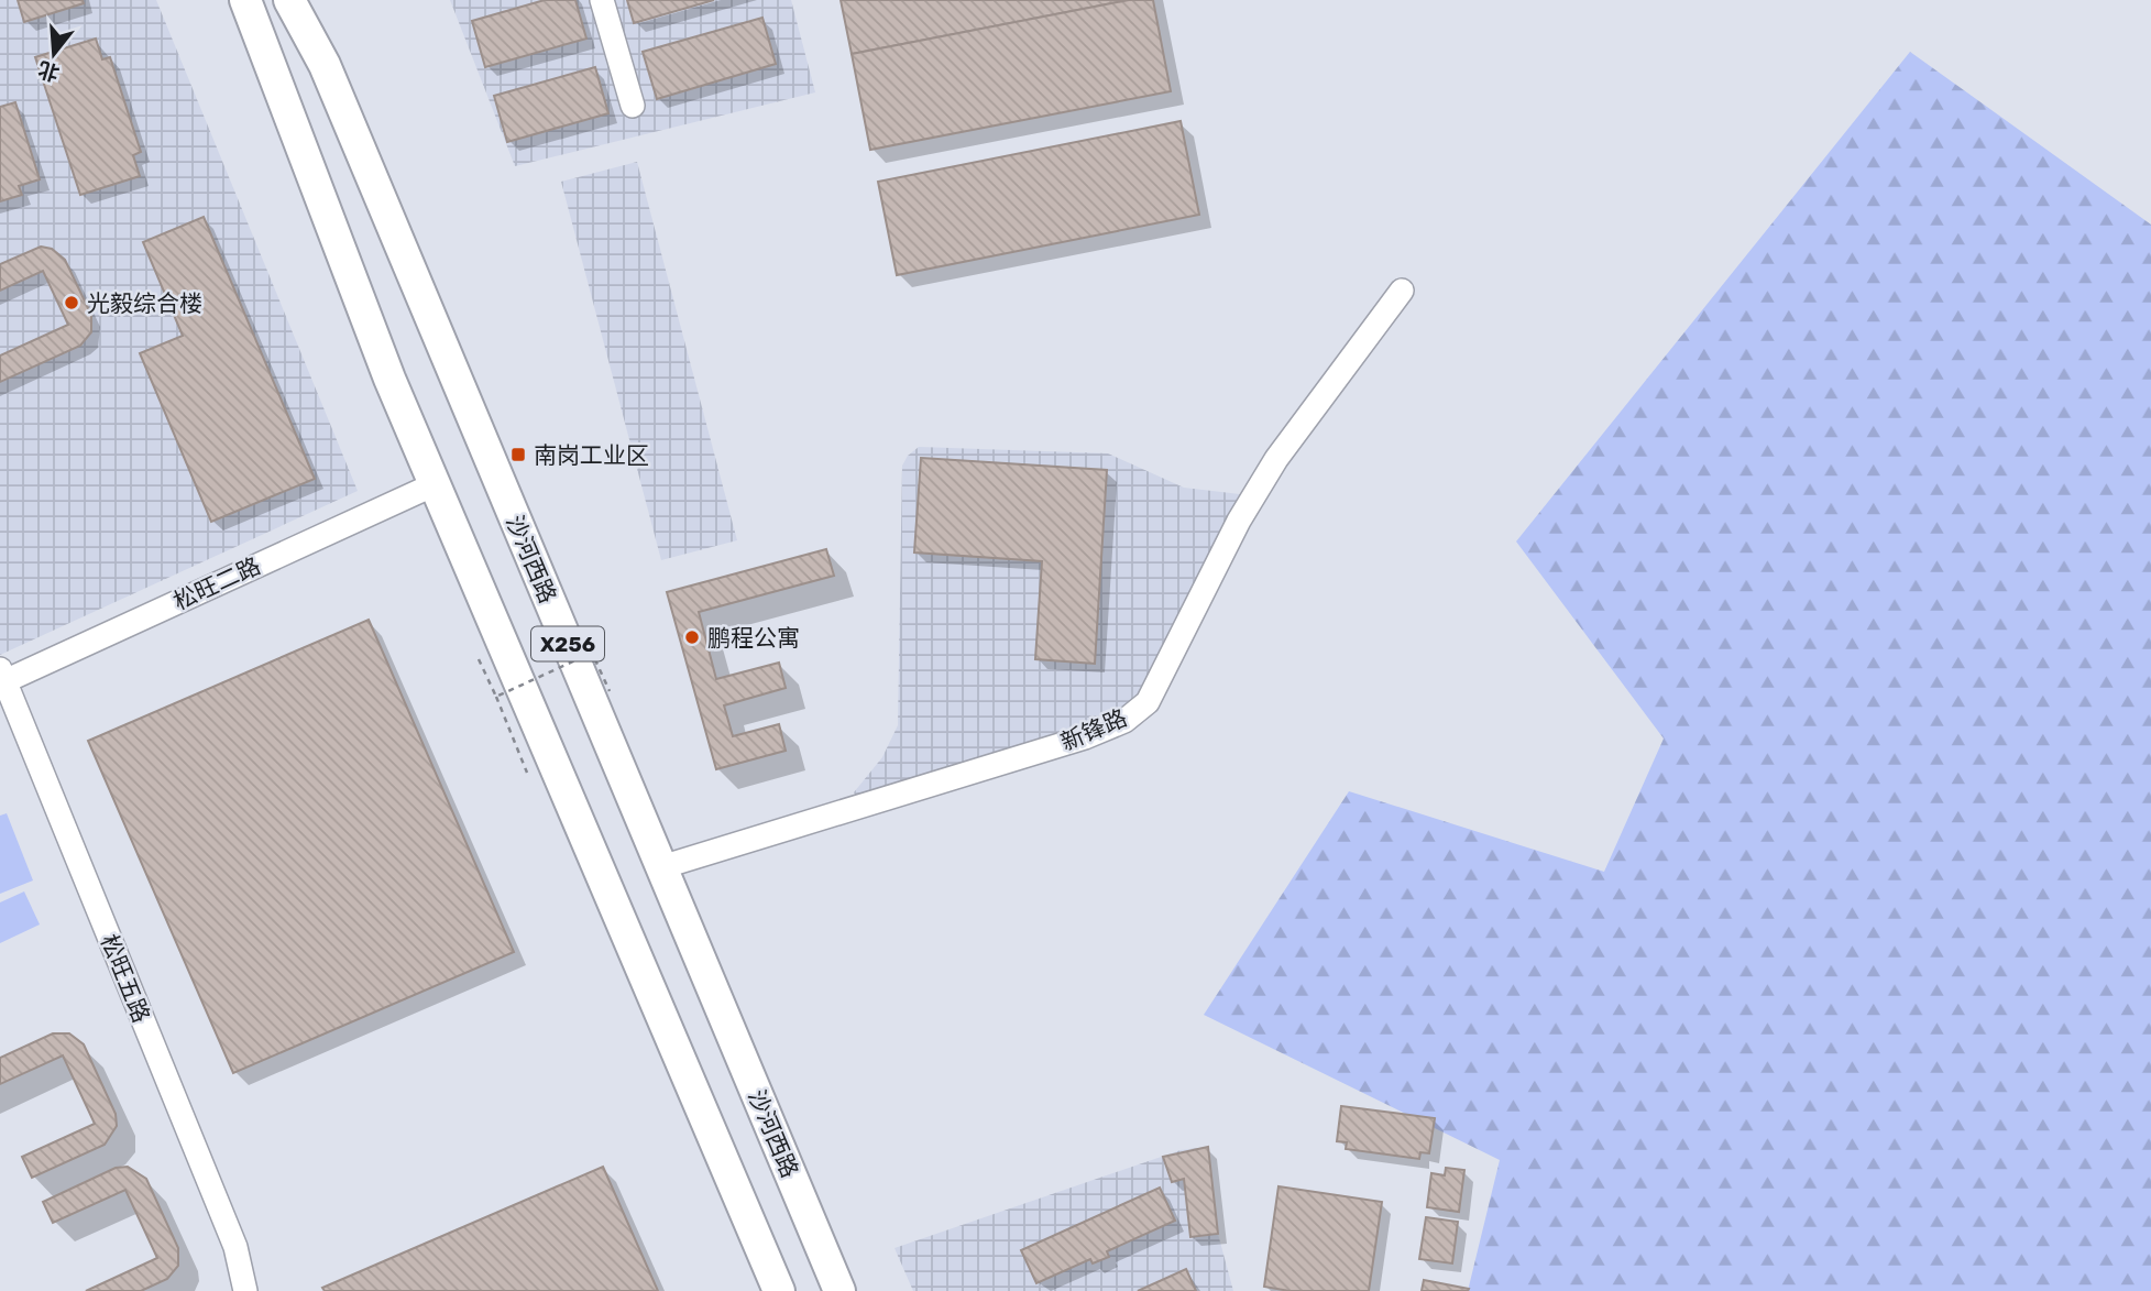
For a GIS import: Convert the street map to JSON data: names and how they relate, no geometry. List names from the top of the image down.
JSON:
{
  "streets": {
    "main road": ["沙河西路", "X256"],
    "street": ["松旺二路", "新锋路", "松旺五路"]
  },
  "crossings": [
    ["沙河西路", "新锋路"],
    ["松旺二路", "X256"],
    ["松旺二路", "松旺五路"]
  ],
  "places": {
    "other": ["光毅综合楼", "鹏程公寓"],
    "transit": ["南岗工业区"]
  },
  "north": "bottom"
}
